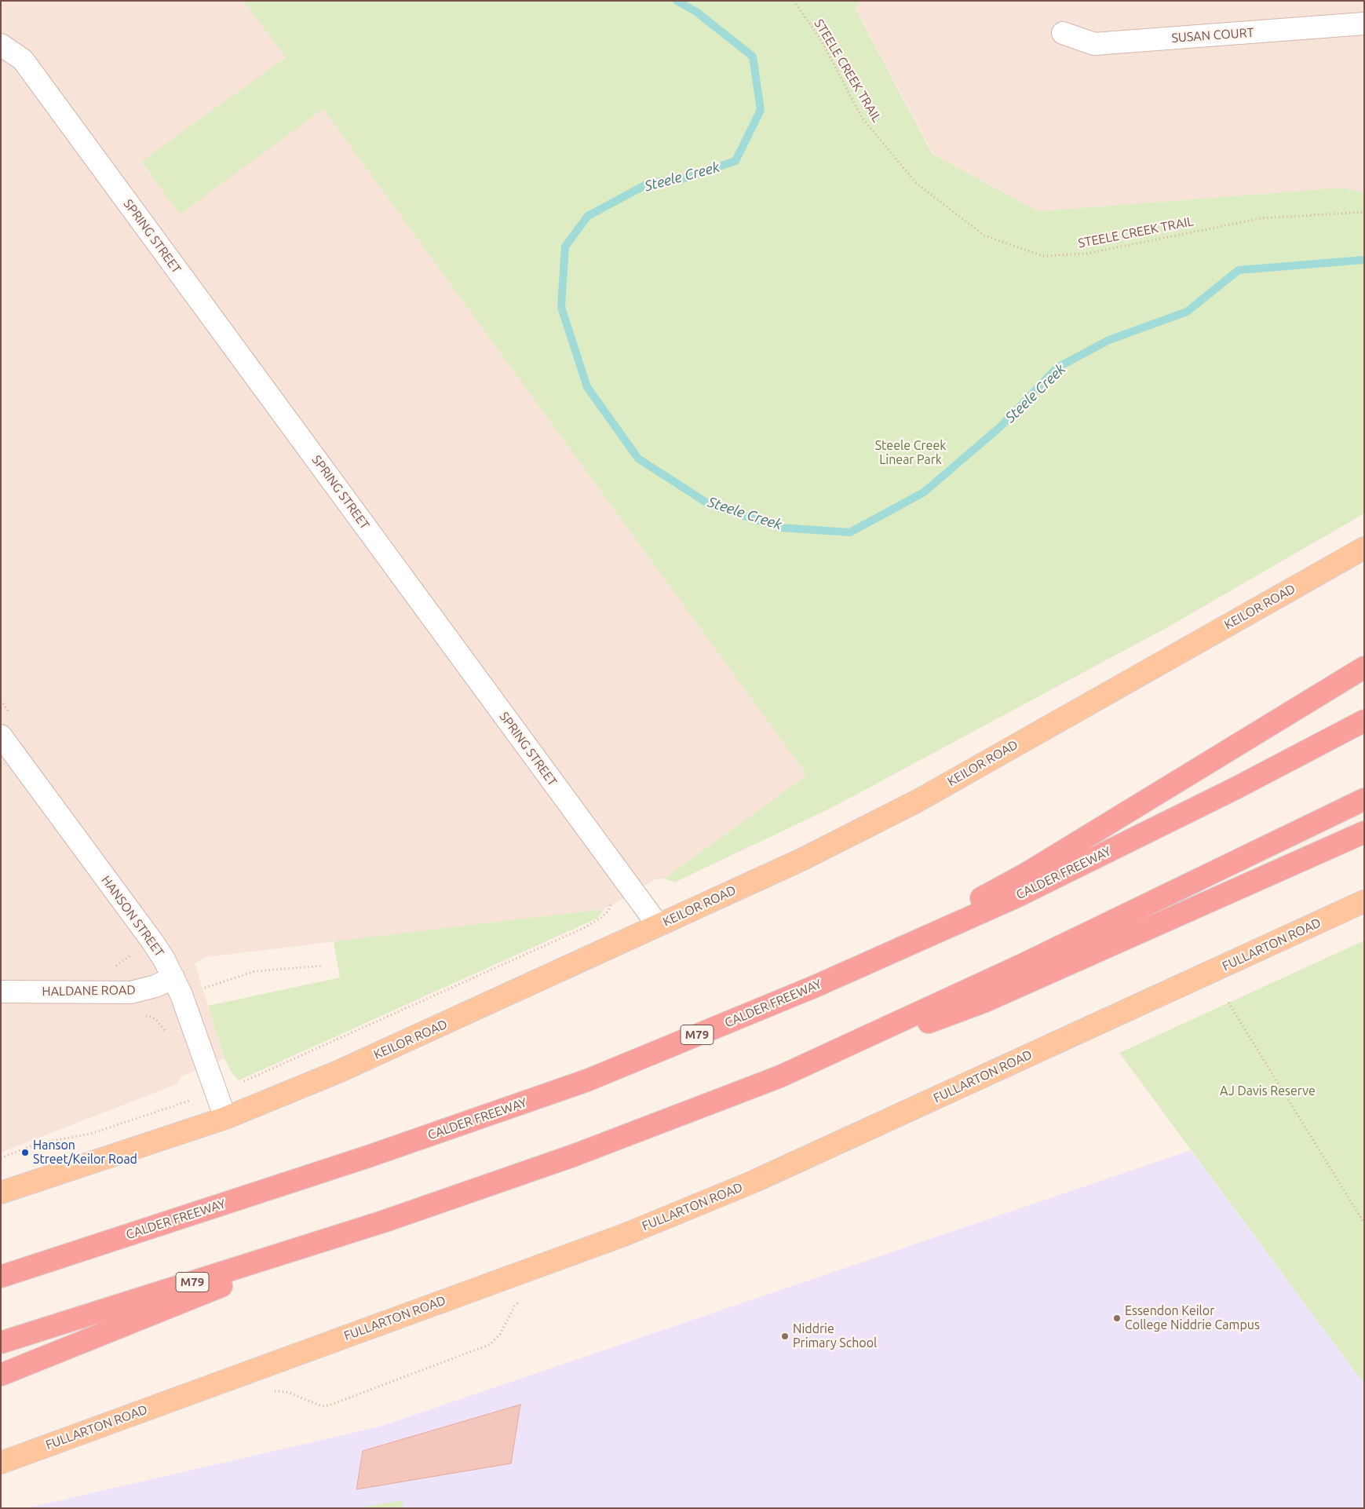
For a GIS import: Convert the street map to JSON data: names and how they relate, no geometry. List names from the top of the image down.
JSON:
{
  "streets": {
    "highway": ["CALDER FREEWAY", "M79"],
    "main road": ["KEILOR ROAD", "FULLARTON ROAD"],
    "street": [
      "SUSAN COURT",
      "SPRING STREET",
      "HANSON STREET",
      "HALDANE ROAD"
    ],
    "path": ["STEELE CREEK TRAIL"]
  },
  "crossings": [
    ["SPRING STREET", "KEILOR ROAD"],
    ["KEILOR ROAD", "HANSON STREET"],
    ["HANSON STREET", "HALDANE ROAD"]
  ],
  "water": ["Steele Creek"],
  "parks": ["Steele Creek Linear Park", "AJ Davis Reserve"],
  "places": ["Hanson Street/Keilor Road", "Essendon Keilor College Niddrie Campus", "Niddrie Primary School"]
}
